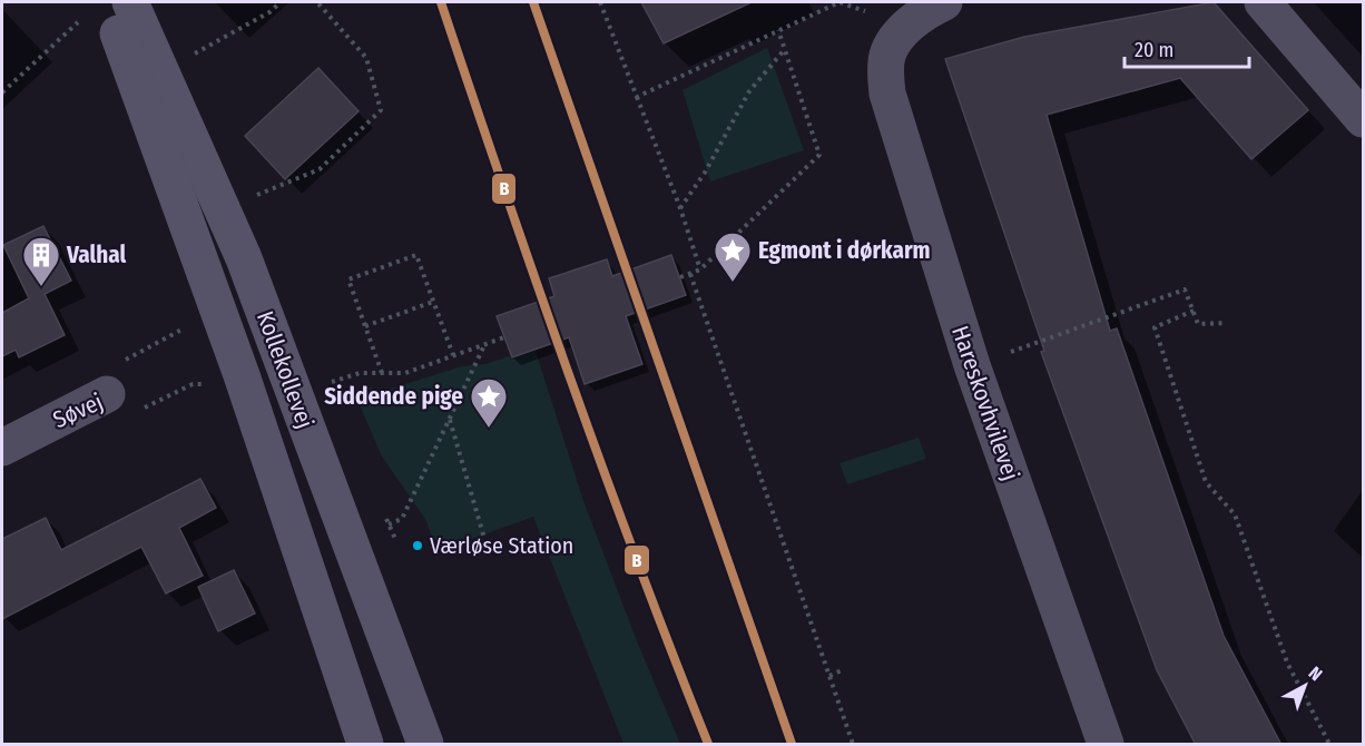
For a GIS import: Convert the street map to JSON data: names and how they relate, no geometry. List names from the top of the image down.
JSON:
{
  "streets": {
    "street": ["Kollekollevej", "Hareskovhvilevej", "Søvej"]
  },
  "places": {
    "place": ["Egmont i dørkarm", "Siddende pige"],
    "building": ["Valhal"],
    "other": ["Værløse Station"]
  },
  "lines": ["transit line B"],
  "scale_bar": "20 m",
  "north": "top right"
}
